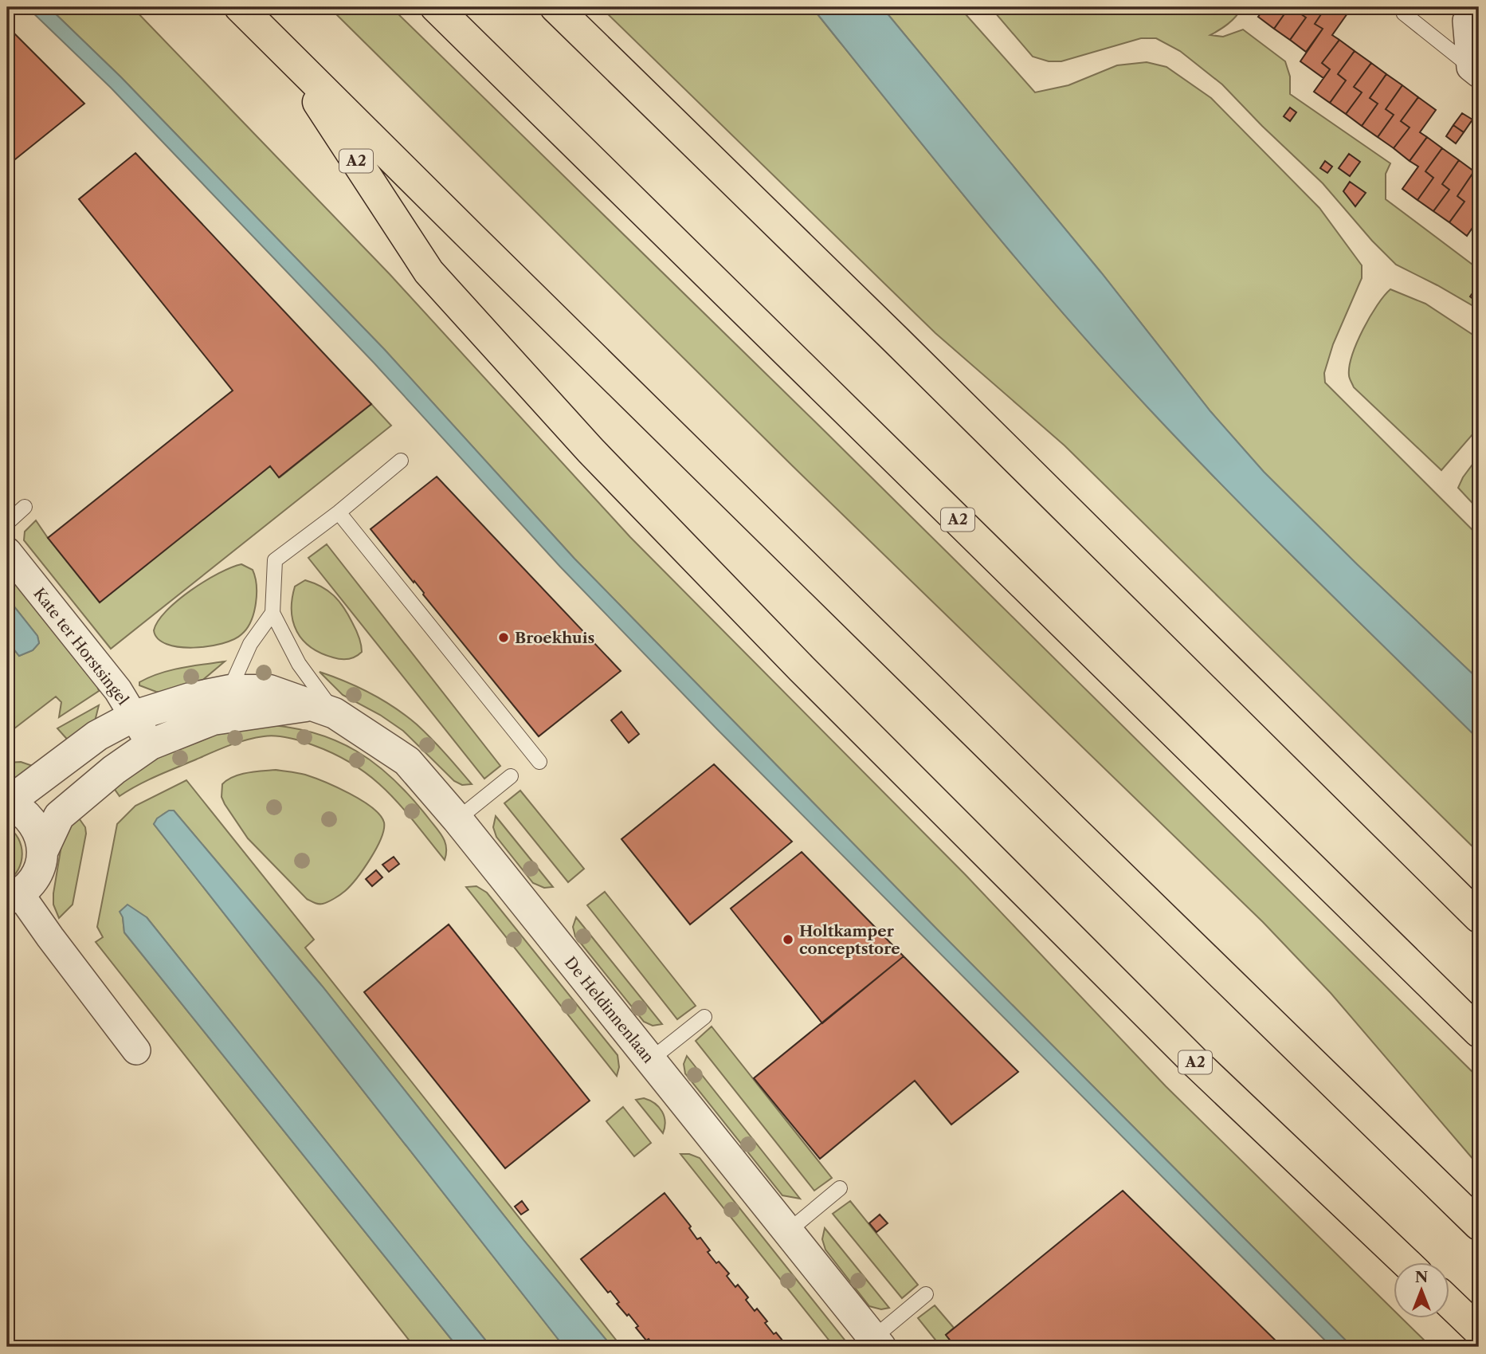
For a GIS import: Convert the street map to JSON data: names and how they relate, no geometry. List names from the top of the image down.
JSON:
{
  "streets": {
    "highway": ["A2"],
    "street": ["Kate ter Horstsingel", "De Heldinnenlaan"]
  },
  "crossings": [
    ["Kate ter Horstsingel", "De Heldinnenlaan"]
  ],
  "places": ["Broekhuis", "Holtkamper conceptstore"],
  "north": "top"
}
